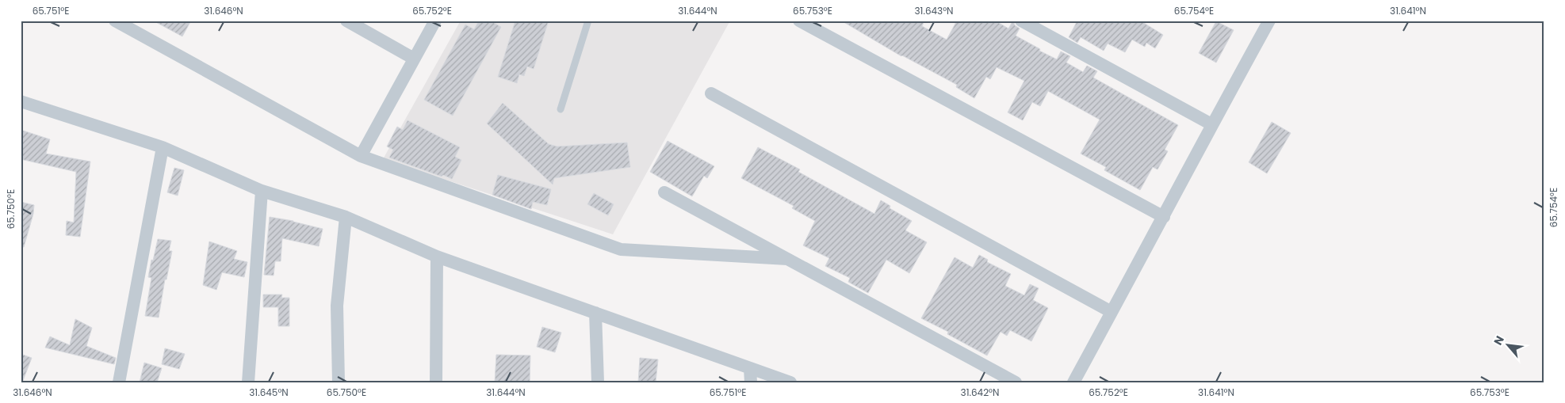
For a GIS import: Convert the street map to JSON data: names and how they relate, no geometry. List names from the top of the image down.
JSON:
{
  "north": "top left",
  "coordinates": [
    "65.751°E",
    "31.646°N",
    "65.752°E",
    "31.644°N",
    "65.753°E",
    "31.643°N",
    "65.754°E",
    "31.641°N",
    "65.750°E",
    "31.645°N",
    "31.642°N"
  ]
}
